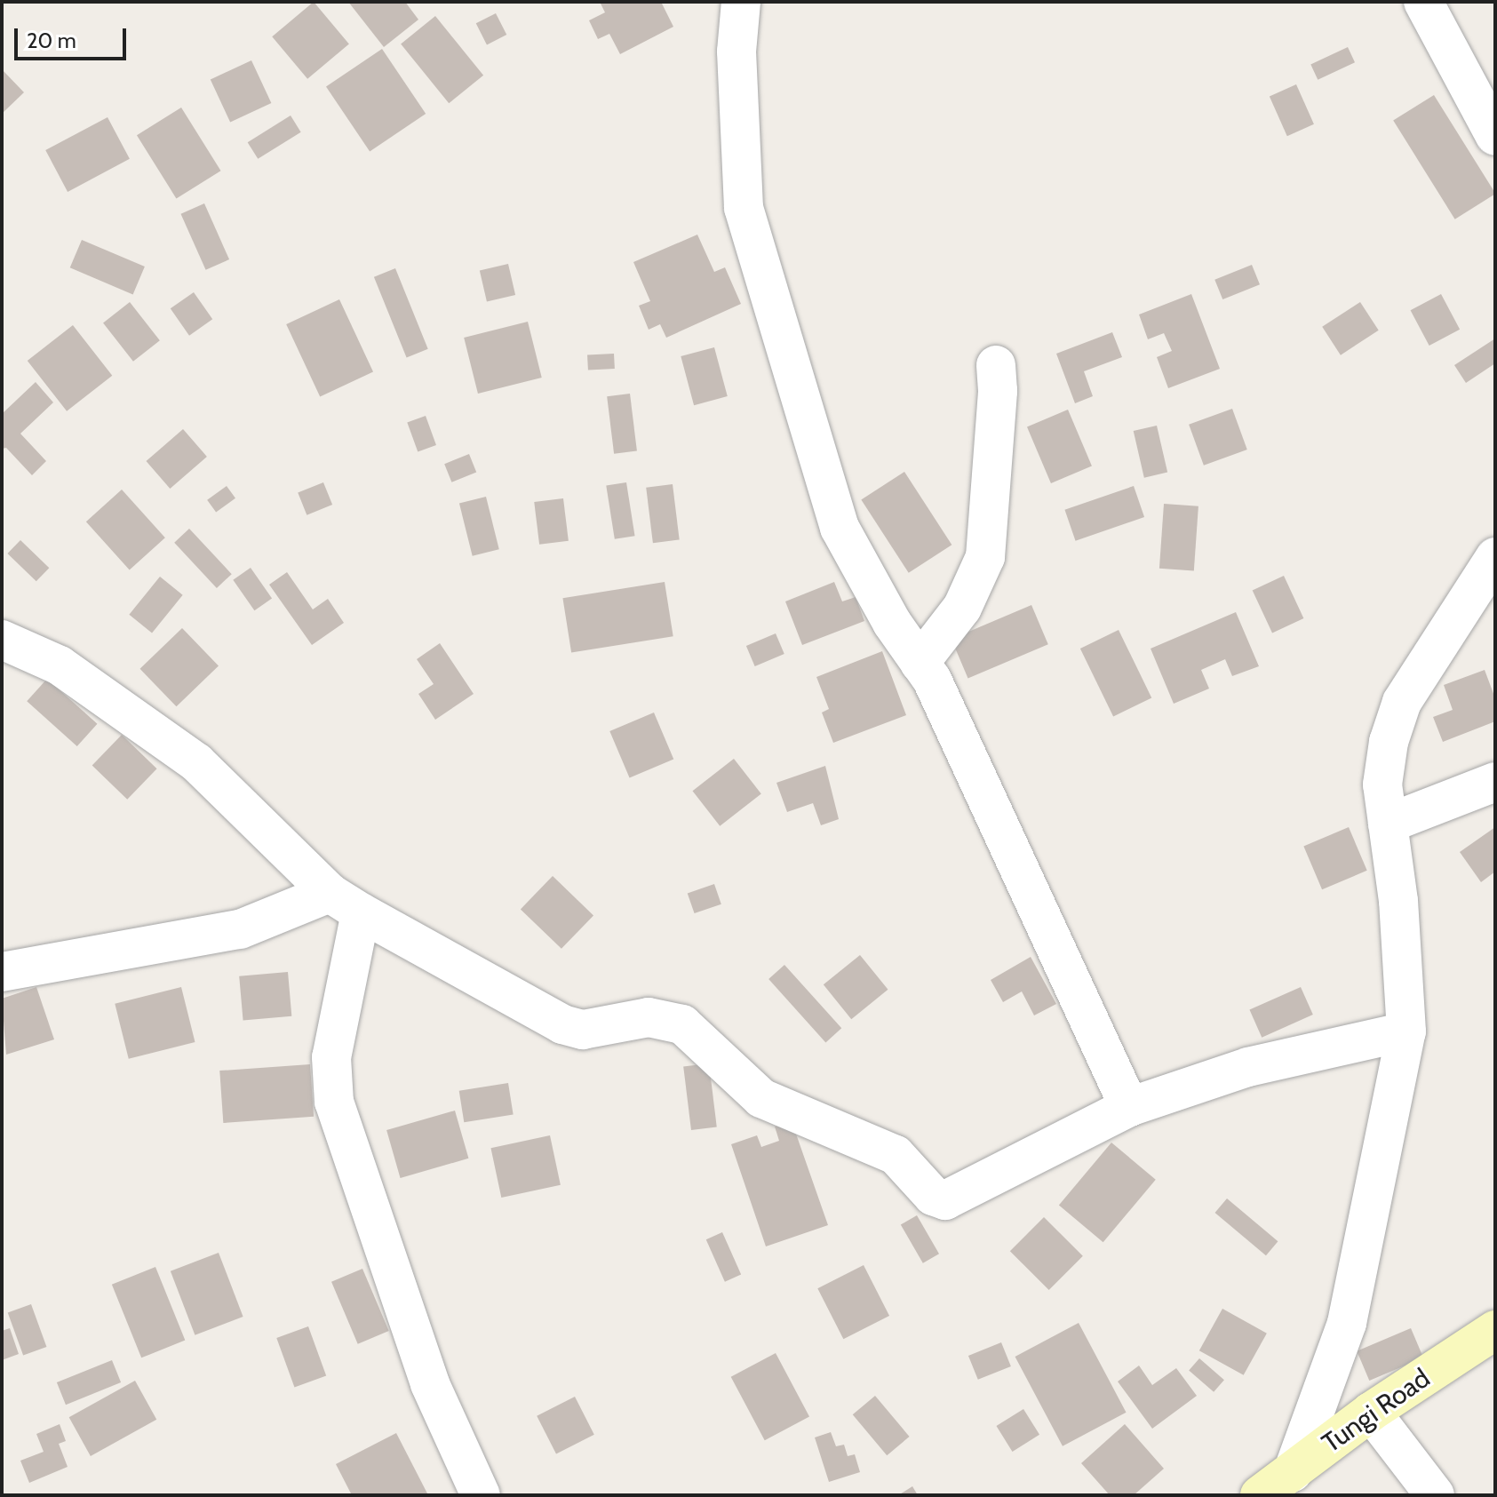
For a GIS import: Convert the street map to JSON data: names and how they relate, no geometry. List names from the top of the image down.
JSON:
{
  "streets": {
    "main road": ["Tungi Road"]
  },
  "scale_bar": "20 m"
}
